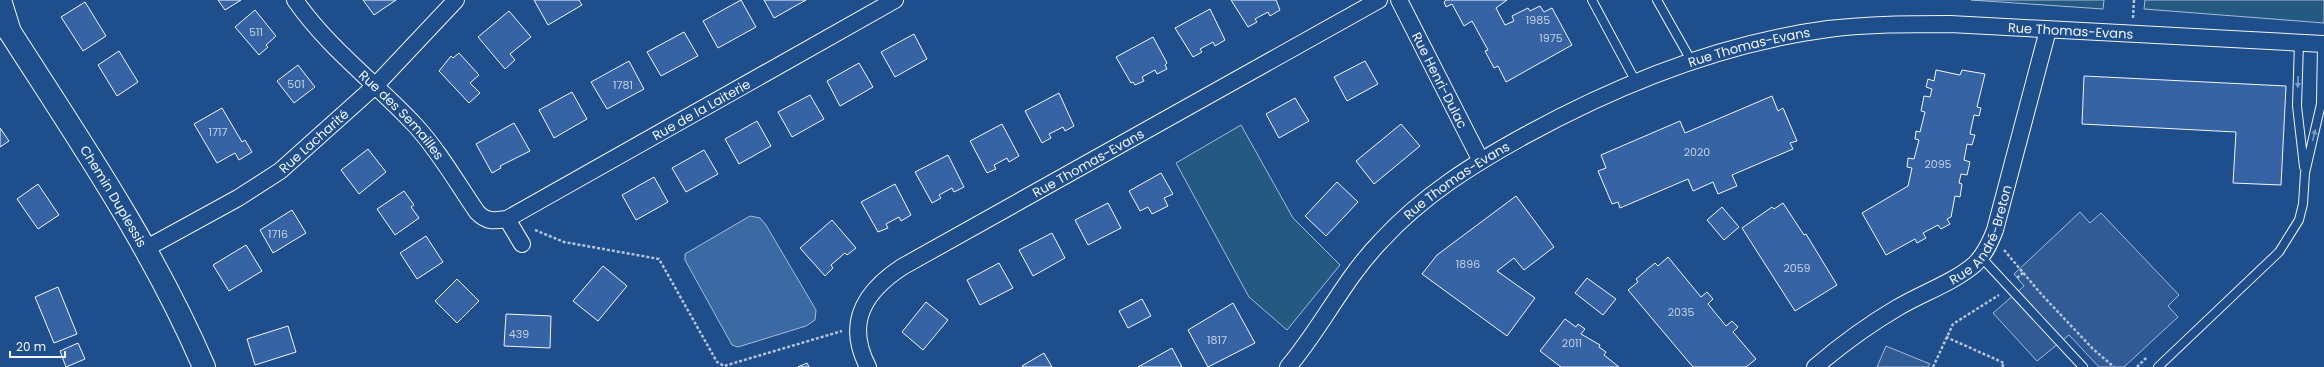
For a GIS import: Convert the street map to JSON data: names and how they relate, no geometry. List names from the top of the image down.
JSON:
{
  "streets": {
    "street": [
      "Rue Thomas-Evans",
      "Rue Henri-Dulac",
      "Rue de la Laiterie",
      "Rue des Semailles",
      "Rue Lacharité",
      "Chemin Duplessis",
      "Rue André-Breton"
    ]
  },
  "crossings": [
    ["Rue Thomas-Evans", "Rue Henri-Dulac"],
    ["Rue Thomas-Evans", "Rue André-Breton"],
    ["Rue de la Laiterie", "Rue des Semailles"],
    ["Rue des Semailles", "Rue Lacharité"],
    ["Rue Lacharité", "Chemin Duplessis"]
  ],
  "house_numbers": [
    "1985",
    "511",
    "1975",
    "501",
    "1781",
    "1717",
    "2020",
    "2095",
    "1716",
    "1896",
    "2059",
    "2035",
    "439",
    "1817",
    "2011"
  ],
  "scale_bar": "20 m"
}
